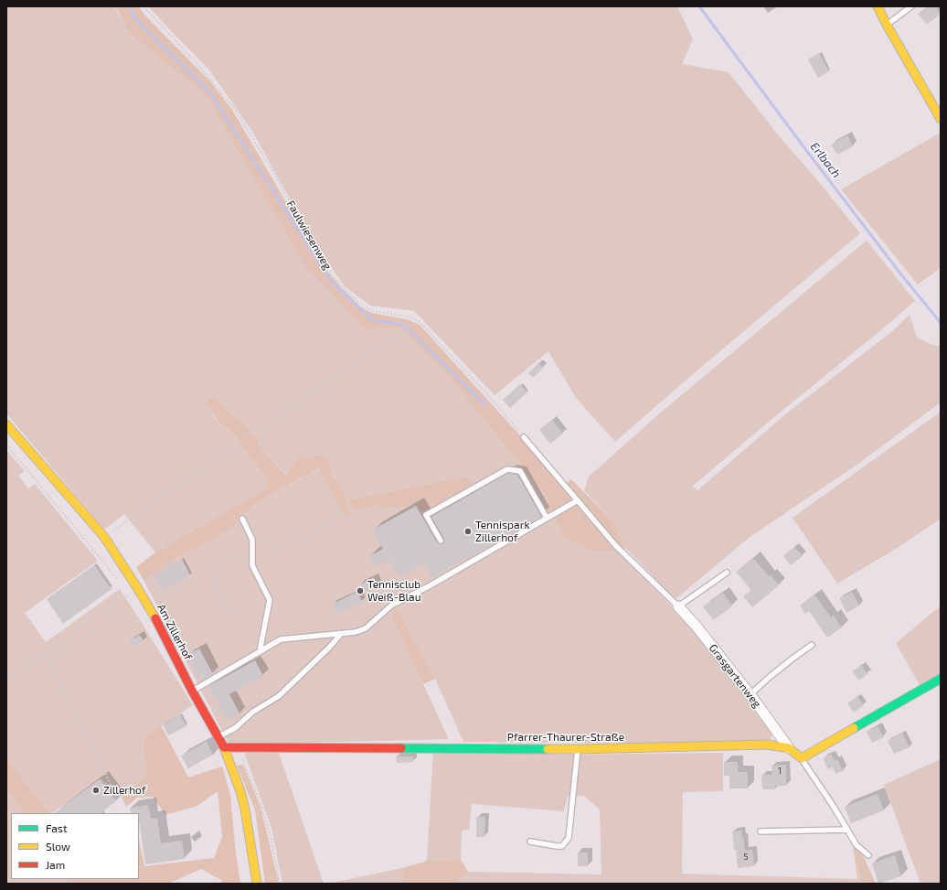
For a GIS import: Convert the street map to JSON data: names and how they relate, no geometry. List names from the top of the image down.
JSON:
{
  "streets": {
    "street": ["Am Zillerhof", "Grasgartenweg", "Pfarrer-Thaurer-Straße"],
    "path": ["Faulwiesenweg"]
  },
  "crossings": [
    ["Am Zillerhof", "Pfarrer-Thaurer-Straße"],
    ["Grasgartenweg", "Pfarrer-Thaurer-Straße"]
  ],
  "water": ["Erlbach"],
  "places": ["Tennispark Zillerhof", "Tennisclub Weiß-Blau", "Zillerhof"],
  "house_numbers": ["1", "5"],
  "legend": ["Fast", "Slow", "Jam"]
}
